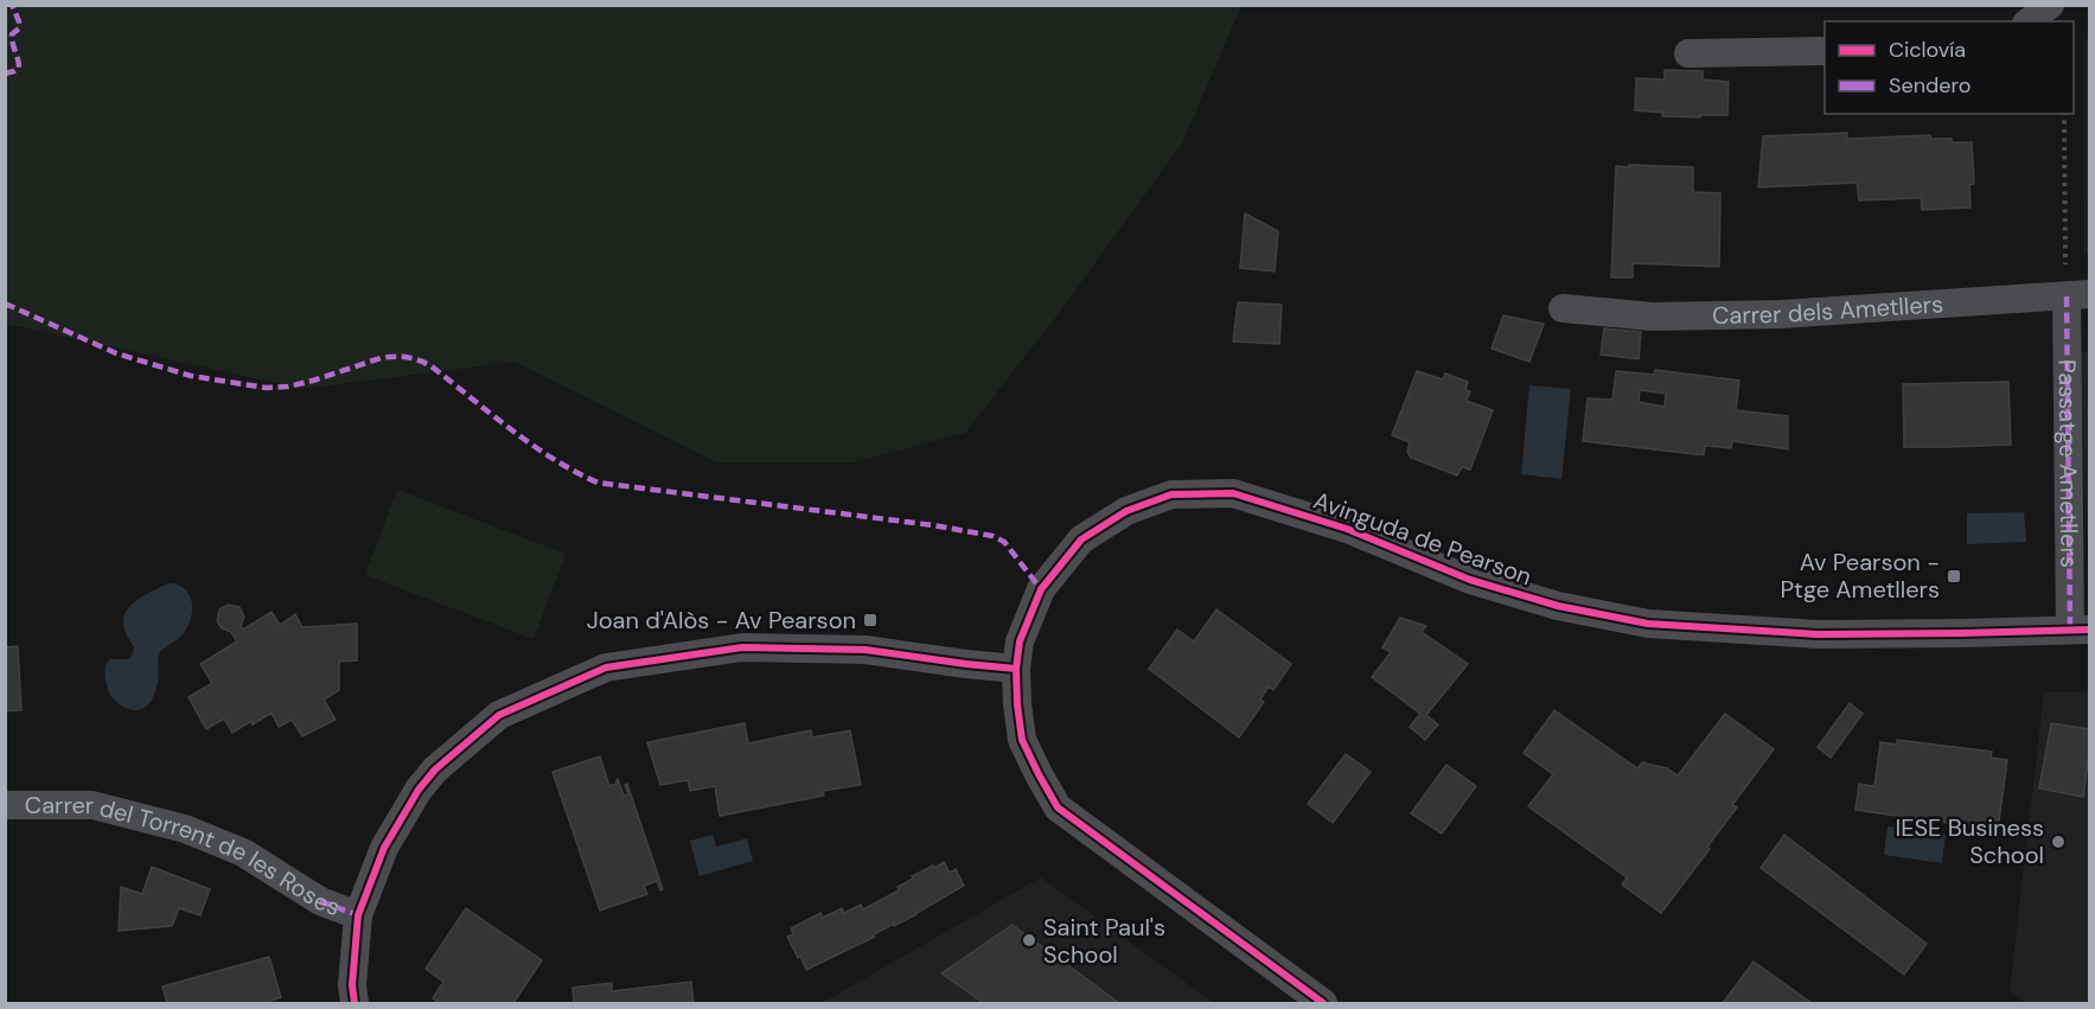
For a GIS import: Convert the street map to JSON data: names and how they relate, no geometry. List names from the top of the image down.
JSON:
{
  "streets": {
    "street": [
      "Carrer dels Ametllers",
      "Passatge Ametllers",
      "Avinguda de Pearson",
      "Carrer del Torrent de les Roses"
    ]
  },
  "crossings": [
    ["Carrer dels Ametllers", "Passatge Ametllers"],
    ["Passatge Ametllers", "Avinguda de Pearson"]
  ],
  "places": {
    "transit": ["Av Pearson - Ptge Ametllers", "Joan d'Alòs - Av Pearson"],
    "other": ["IESE Business School", "Saint Paul's School"]
  },
  "legend": ["Ciclovía", "Sendero"]
}
